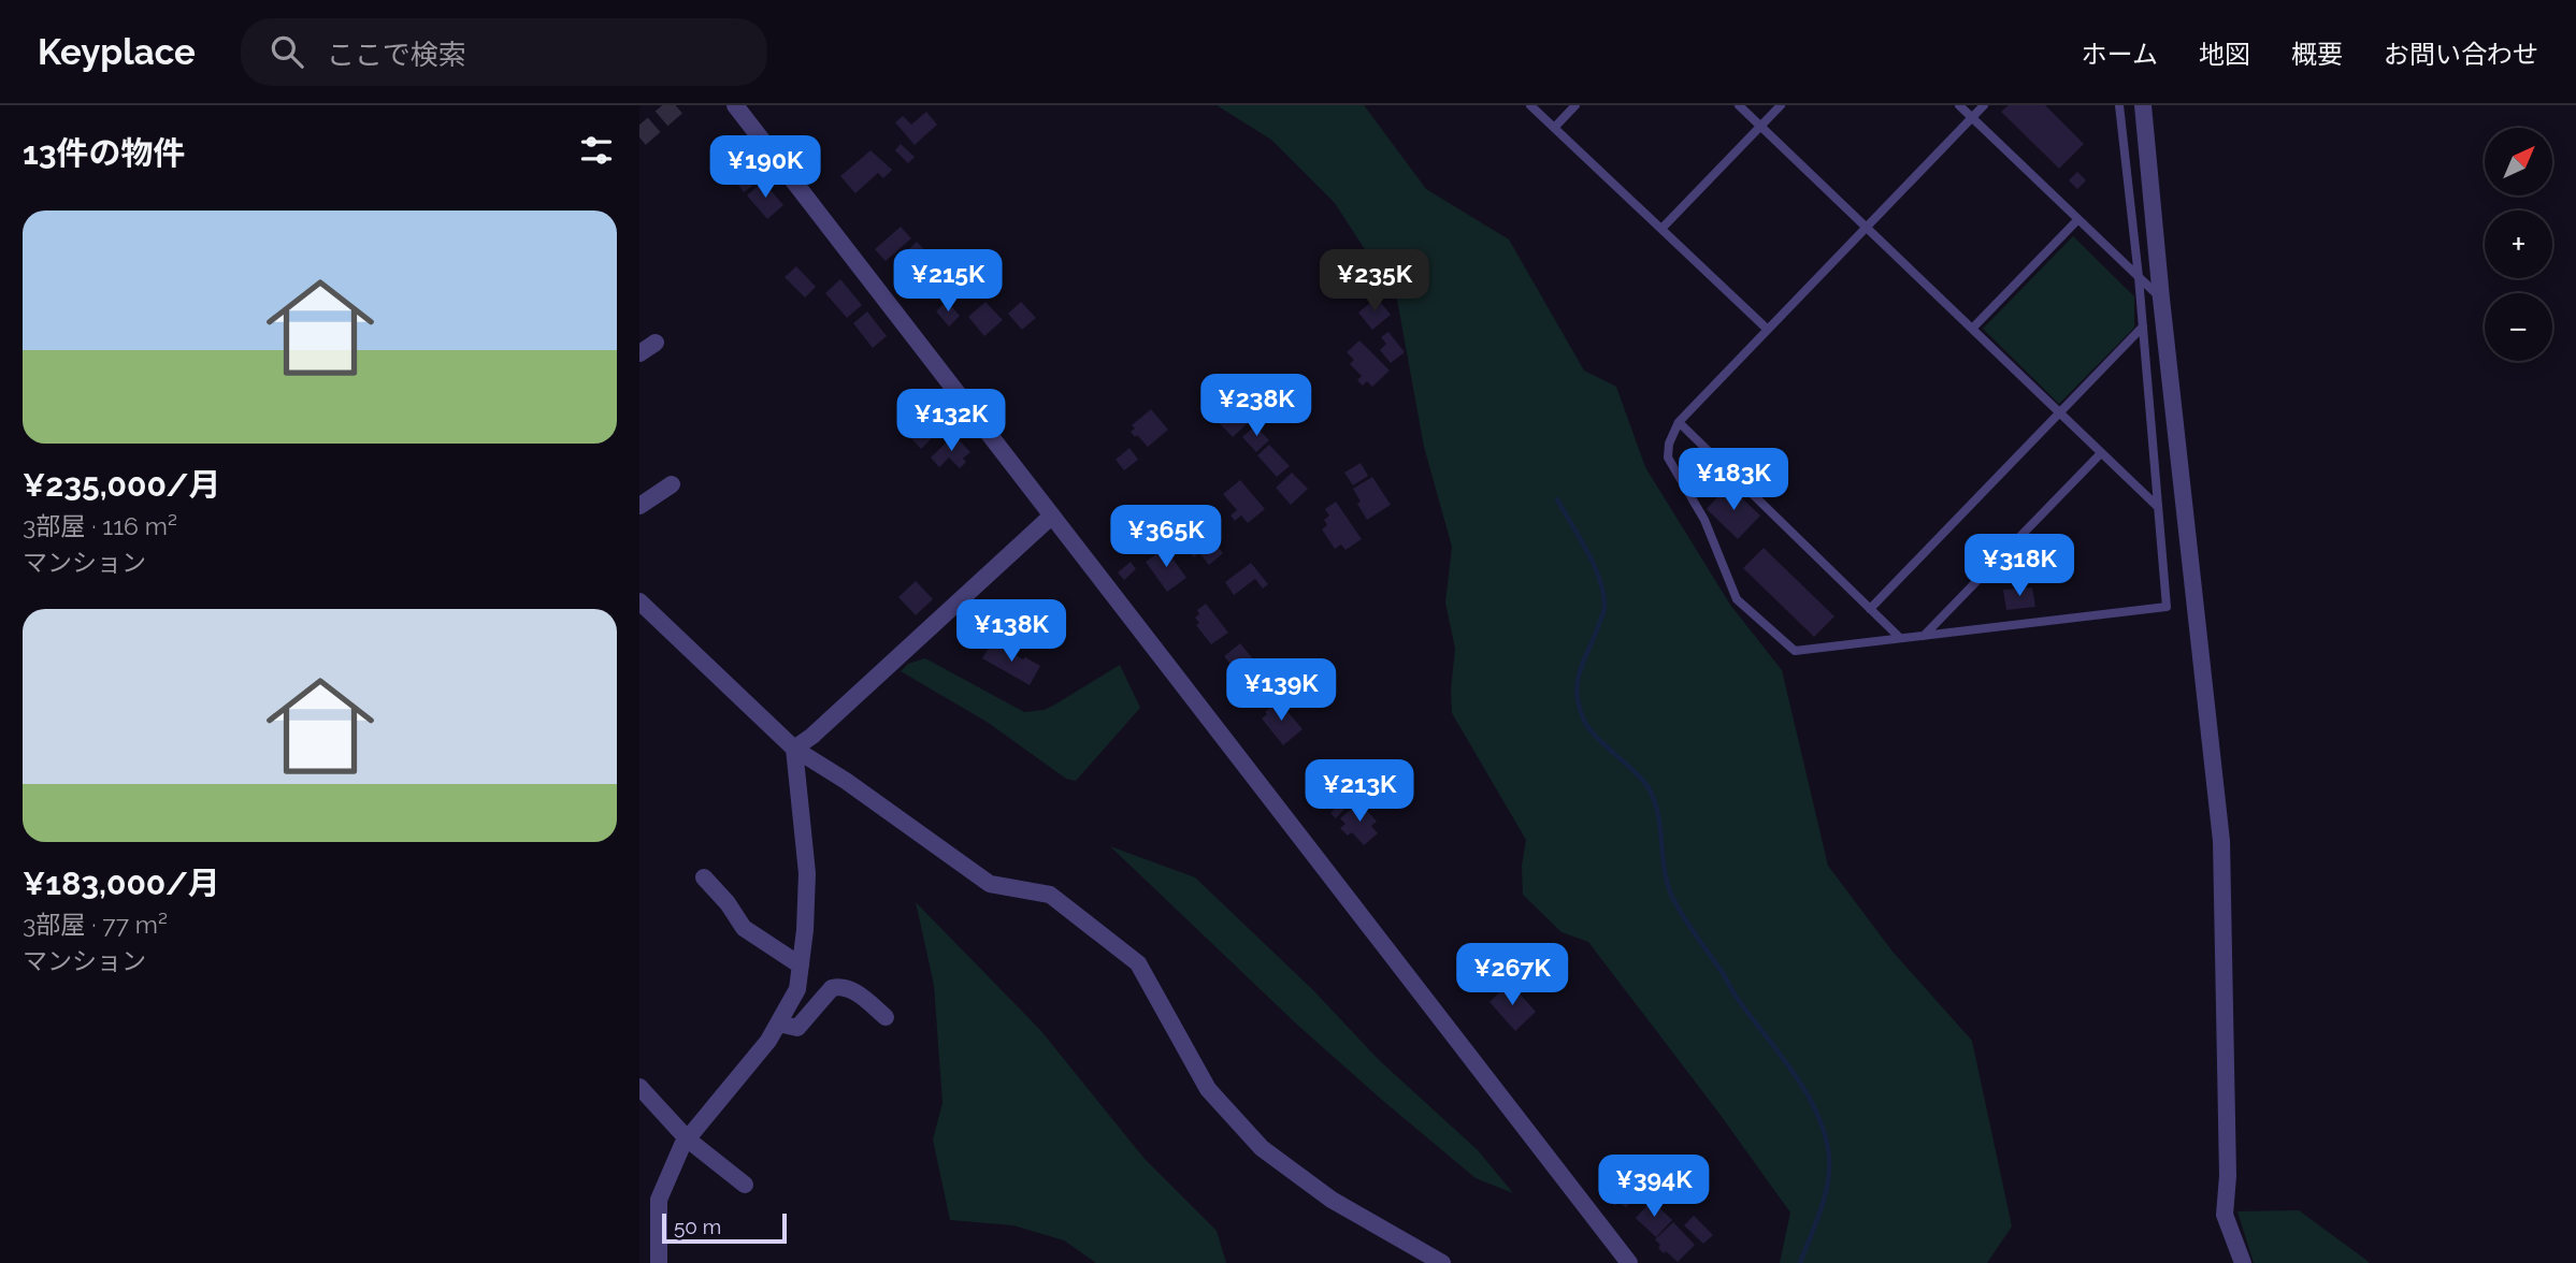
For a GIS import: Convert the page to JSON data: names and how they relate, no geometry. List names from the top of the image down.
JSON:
{
  "scale_bar": "50 m",
  "north": "top right",
  "page": {
    "header": "Keyplace",
    "search": "ここで検索",
    "nav": [
      "ホーム",
      "地図",
      "概要",
      "お問い合わせ"
    ],
    "heading": "13件の物件",
    "map_buttons": ["+", "−"],
    "price": [
      "¥190K",
      "¥215K",
      "¥235K",
      "¥238K",
      "¥132K",
      "¥183K",
      "¥365K",
      "¥318K",
      "¥138K",
      "¥139K",
      "¥213K",
      "¥267K",
      "¥394K"
    ],
    "list": [
      {
        "name": "¥235,000/月",
        "note": "3部屋 · 116 m² · マンション"
      },
      {
        "name": "¥183,000/月",
        "note": "3部屋 · 77 m² · マンション"
      }
    ],
    "scale": "50 m"
  }
}
